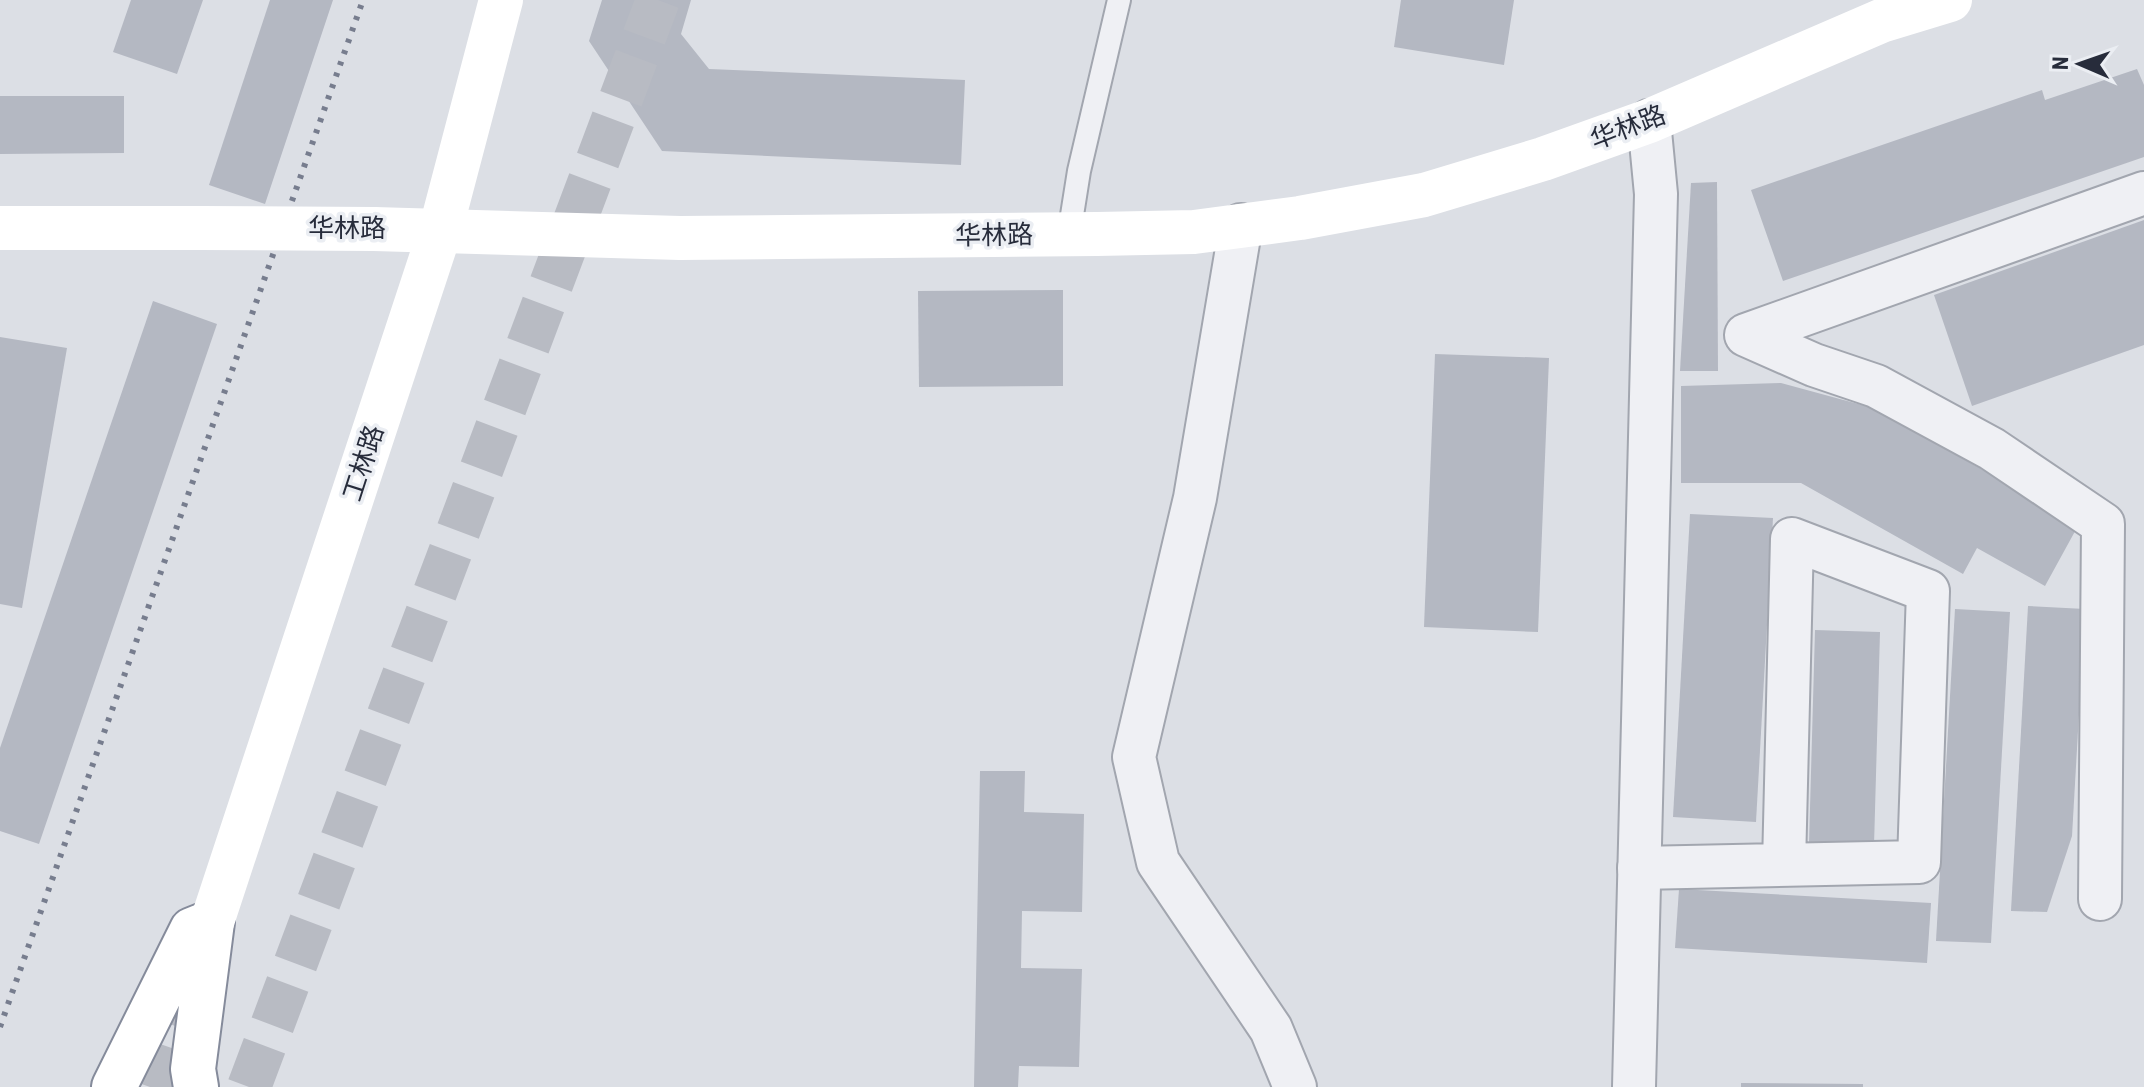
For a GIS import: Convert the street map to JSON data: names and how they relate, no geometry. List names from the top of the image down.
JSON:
{
  "streets": {
    "main road": ["华林路", "工林路"]
  },
  "crossings": [
    ["华林路", "工林路"]
  ],
  "north": "left"
}
